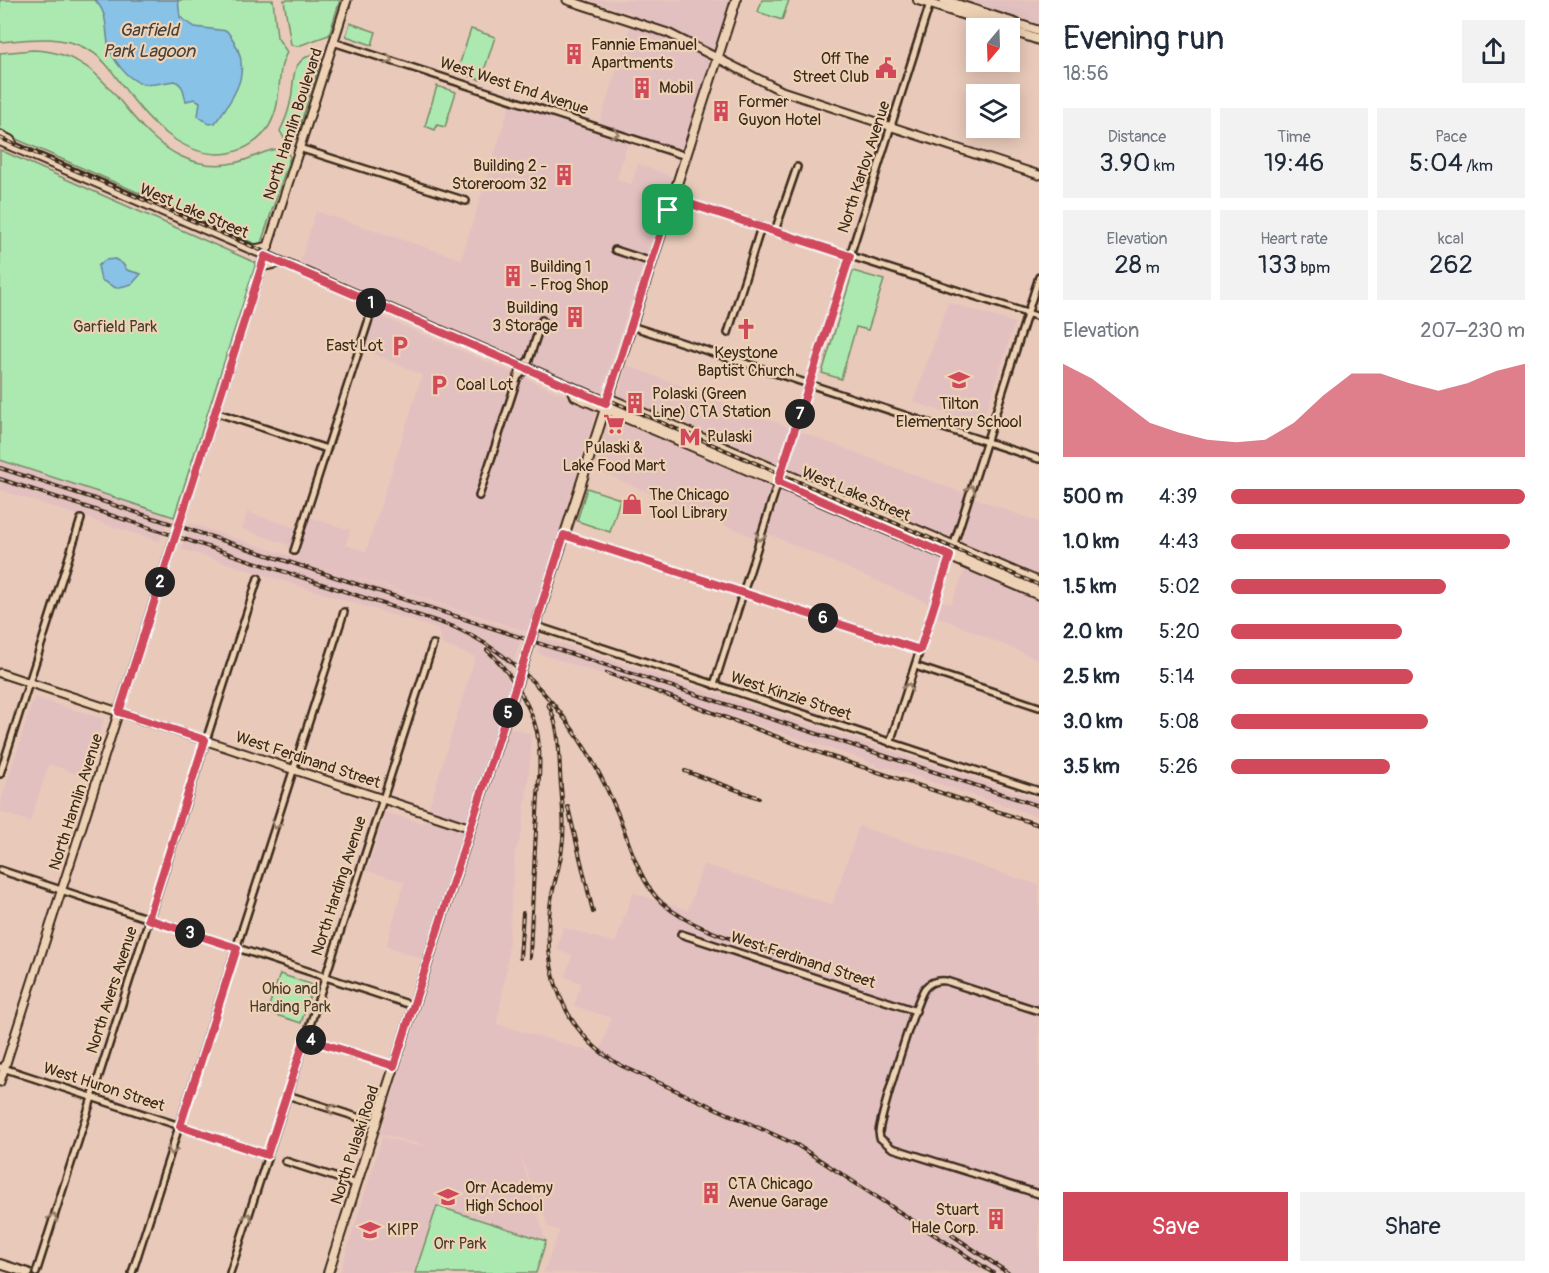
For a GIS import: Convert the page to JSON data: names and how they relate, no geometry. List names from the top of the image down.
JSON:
{
  "streets": {
    "main road": ["West Lake Street", "North Pulaski Road"],
    "street": [
      "West West End Avenue",
      "North Hamlin Boulevard",
      "North Karlov Avenue",
      "West Kinzie Street",
      "West Ferdinand Street",
      "North Hamlin Avenue",
      "North Harding Avenue",
      "North Avers Avenue",
      "West Huron Street"
    ]
  },
  "crossings": [
    ["West West End Avenue", "North Hamlin Boulevard"],
    ["West West End Avenue", "North Pulaski Road"],
    ["North Hamlin Boulevard", "West Lake Street"],
    ["North Hamlin Boulevard", "North Hamlin Avenue"],
    ["North Karlov Avenue", "West Lake Street"],
    ["North Karlov Avenue", "West Kinzie Street"],
    ["West Lake Street", "North Hamlin Avenue"],
    ["West Lake Street", "North Pulaski Road"],
    ["West Kinzie Street", "North Pulaski Road"],
    ["West Ferdinand Street", "North Hamlin Avenue"],
    ["West Ferdinand Street", "North Harding Avenue"],
    ["West Ferdinand Street", "North Avers Avenue"],
    ["West Ferdinand Street", "North Pulaski Road"],
    ["North Hamlin Avenue", "West Huron Street"],
    ["North Harding Avenue", "West Huron Street"],
    ["North Avers Avenue", "West Huron Street"]
  ],
  "one_way": ["West West End Avenue"],
  "water": ["Garfield Park Lagoon"],
  "parks": ["Garfield Park", "Ohio and Harding Park", "Orr Park"],
  "places": {
    "building": [
      "Fannie Emanuel Apartments",
      "Mobil",
      "Former Guyon Hotel",
      "Building 2 - Storeroom 32",
      "Building 1 - Frog Shop",
      "Building 3 Storage",
      "Polaski (Green Line) CTA Station",
      "CTA Chicago Avenue Garage",
      "Stuart Hale Corp."
    ],
    "public building": ["Off The Street Club"],
    "church": ["Keystone Baptist Church"],
    "parking": ["East Lot", "Coal Lot"],
    "school or university": ["Tilton Elementary School", "Orr Academy High School", "KIPP"],
    "supermarket": ["Pulaski & Lake Food Mart"],
    "metro station": ["Pulaski"],
    "shop": ["The Chicago Tool Library"]
  },
  "north": "bottom",
  "page": {
    "heading": ["Evening run", "18:56"],
    "stats": [
      ["Distance", "3.90 km"],
      ["Time", "19:46"],
      ["Pace", "5:04 /km"],
      ["Elevation", "28 m"],
      ["Heart rate", "133 bpm"],
      ["kcal", "262"]
    ],
    "pins": [
      "1",
      "7",
      "2",
      "6",
      "5",
      "3",
      "4"
    ],
    "chart": ["Elevation", "207–230 m"],
    "list": [
      {
        "name": "500 m",
        "note": "4:39"
      },
      {
        "name": "1.0 km",
        "note": "4:43"
      },
      {
        "name": "1.5 km",
        "note": "5:02"
      },
      {
        "name": "2.0 km",
        "note": "5:20"
      },
      {
        "name": "2.5 km",
        "note": "5:14"
      },
      {
        "name": "3.0 km",
        "note": "5:08"
      },
      {
        "name": "3.5 km",
        "note": "5:26"
      }
    ],
    "buttons": ["Save", "Share"]
  }
}
